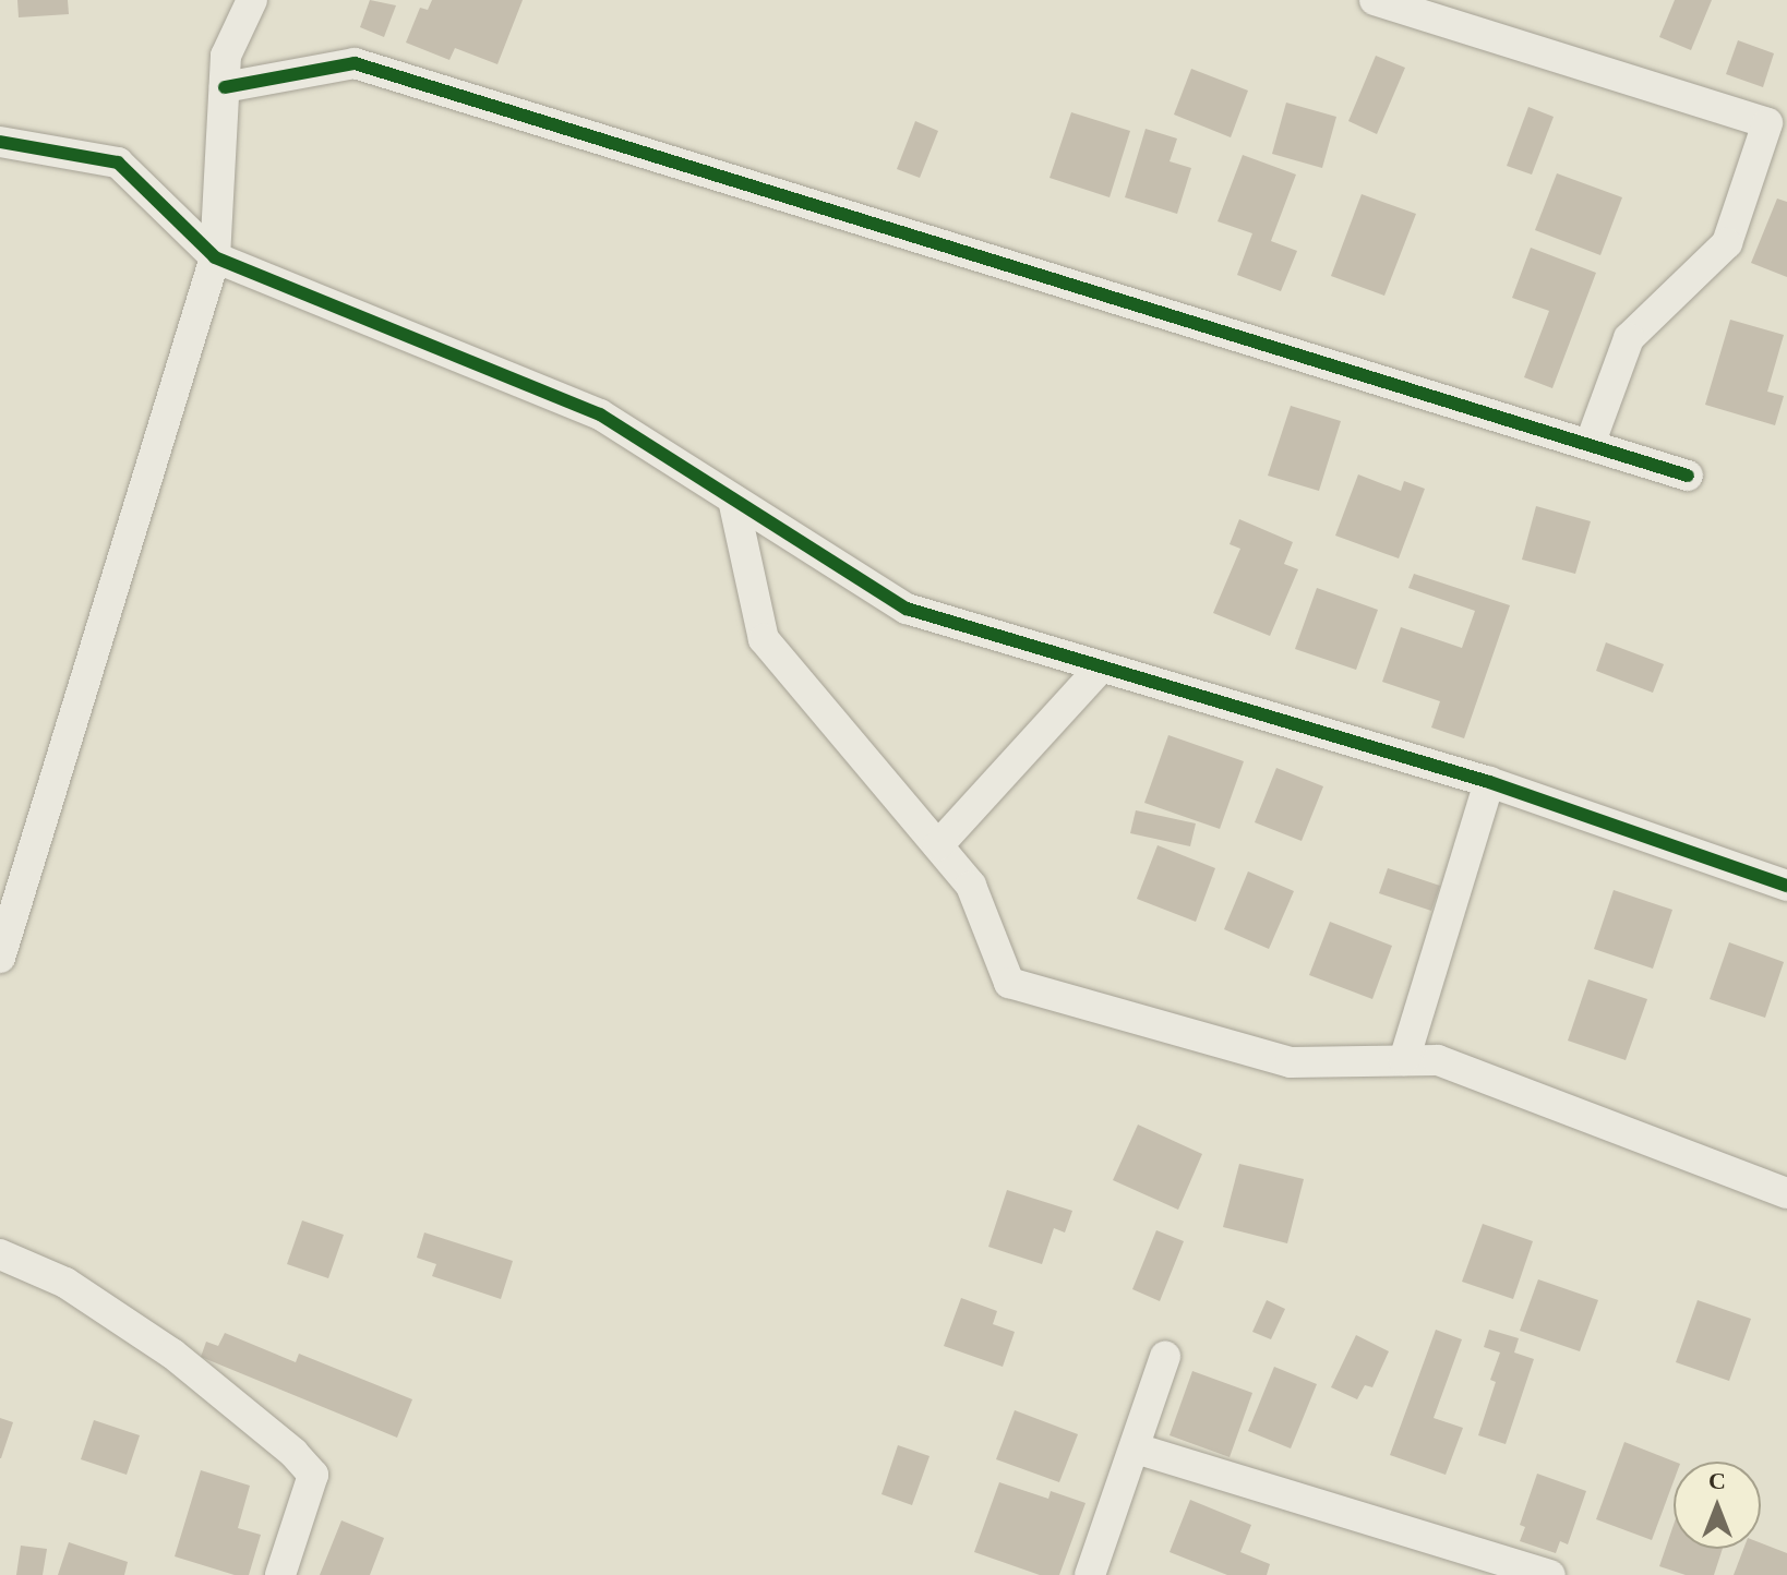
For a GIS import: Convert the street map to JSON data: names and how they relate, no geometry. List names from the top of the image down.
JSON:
{
  "north": "top"
}
